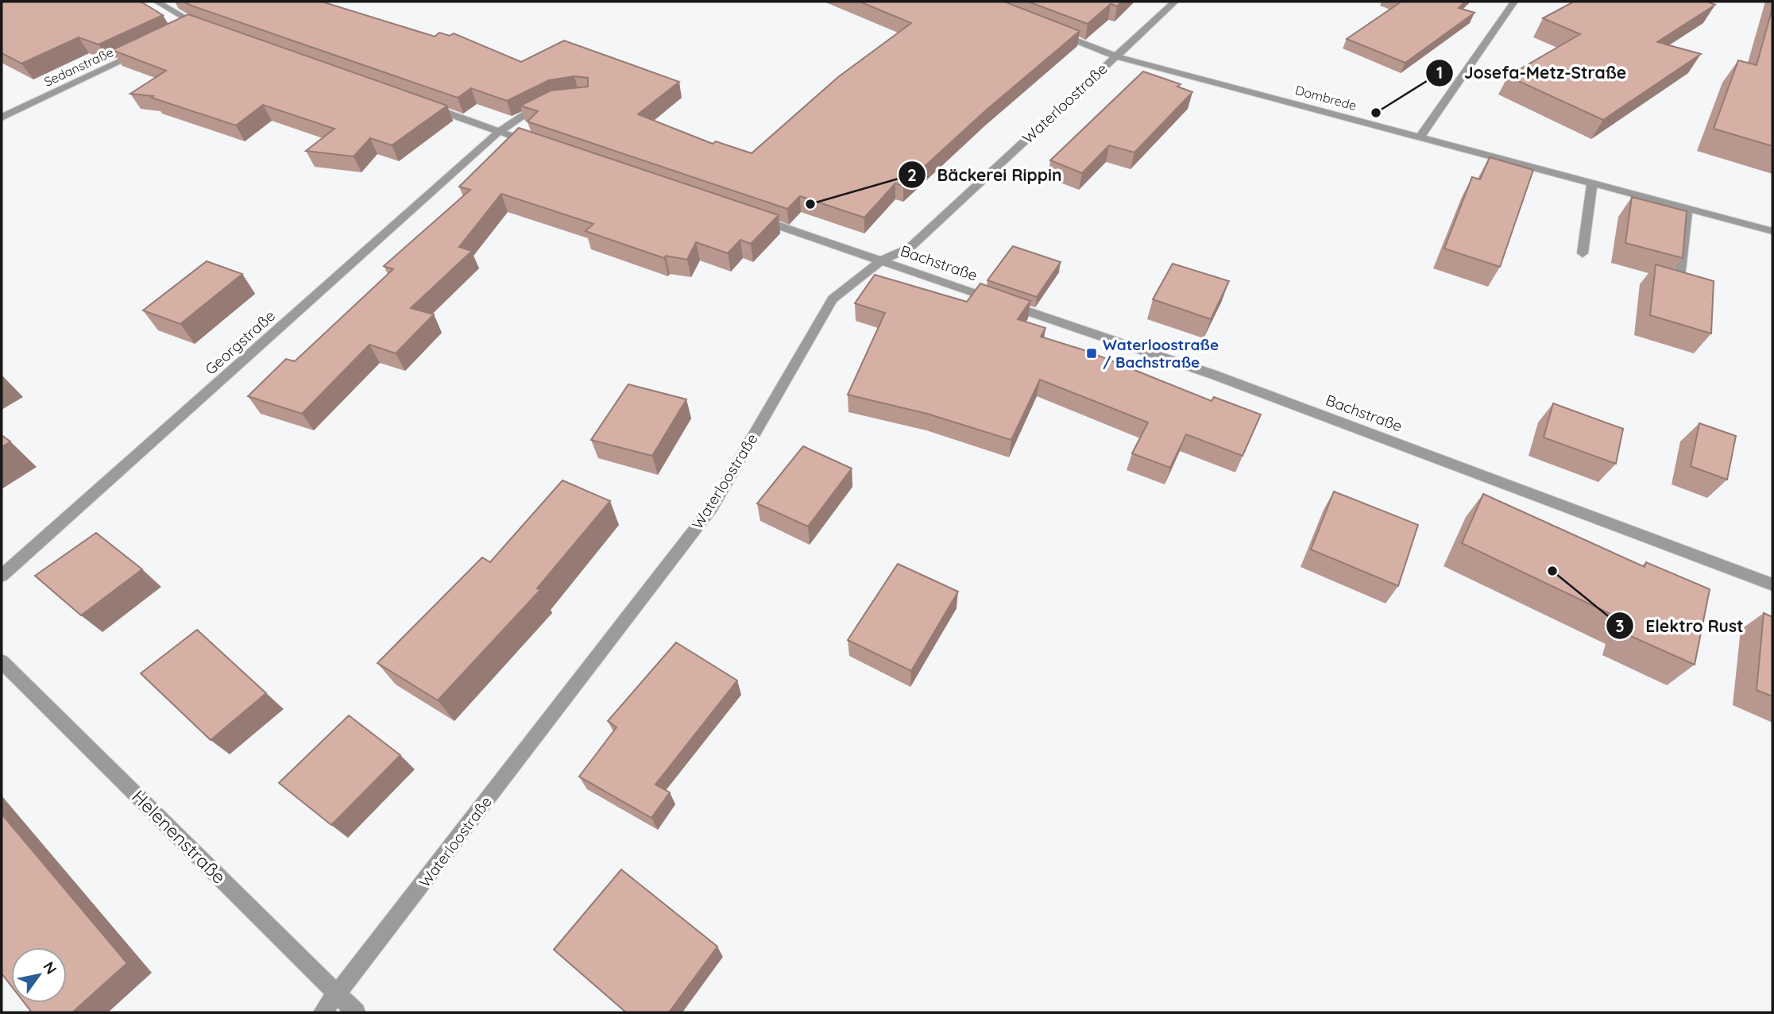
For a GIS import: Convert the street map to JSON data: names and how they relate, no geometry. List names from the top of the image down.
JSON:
{
  "streets": {
    "street": [
      "Sedanstraße",
      "Dombrede",
      "Waterloostraße",
      "Bachstraße",
      "Georgstraße",
      "Helenenstraße"
    ]
  },
  "crossings": [
    ["Dombrede", "Waterloostraße"],
    ["Waterloostraße", "Bachstraße"],
    ["Waterloostraße", "Helenenstraße"]
  ],
  "places": {
    "other": ["Josefa-Metz-Straße", "Bäckerei Rippin", "Elektro Rust"],
    "transit": ["Waterloostraße / Bachstraße"]
  },
  "north": "top right"
}
